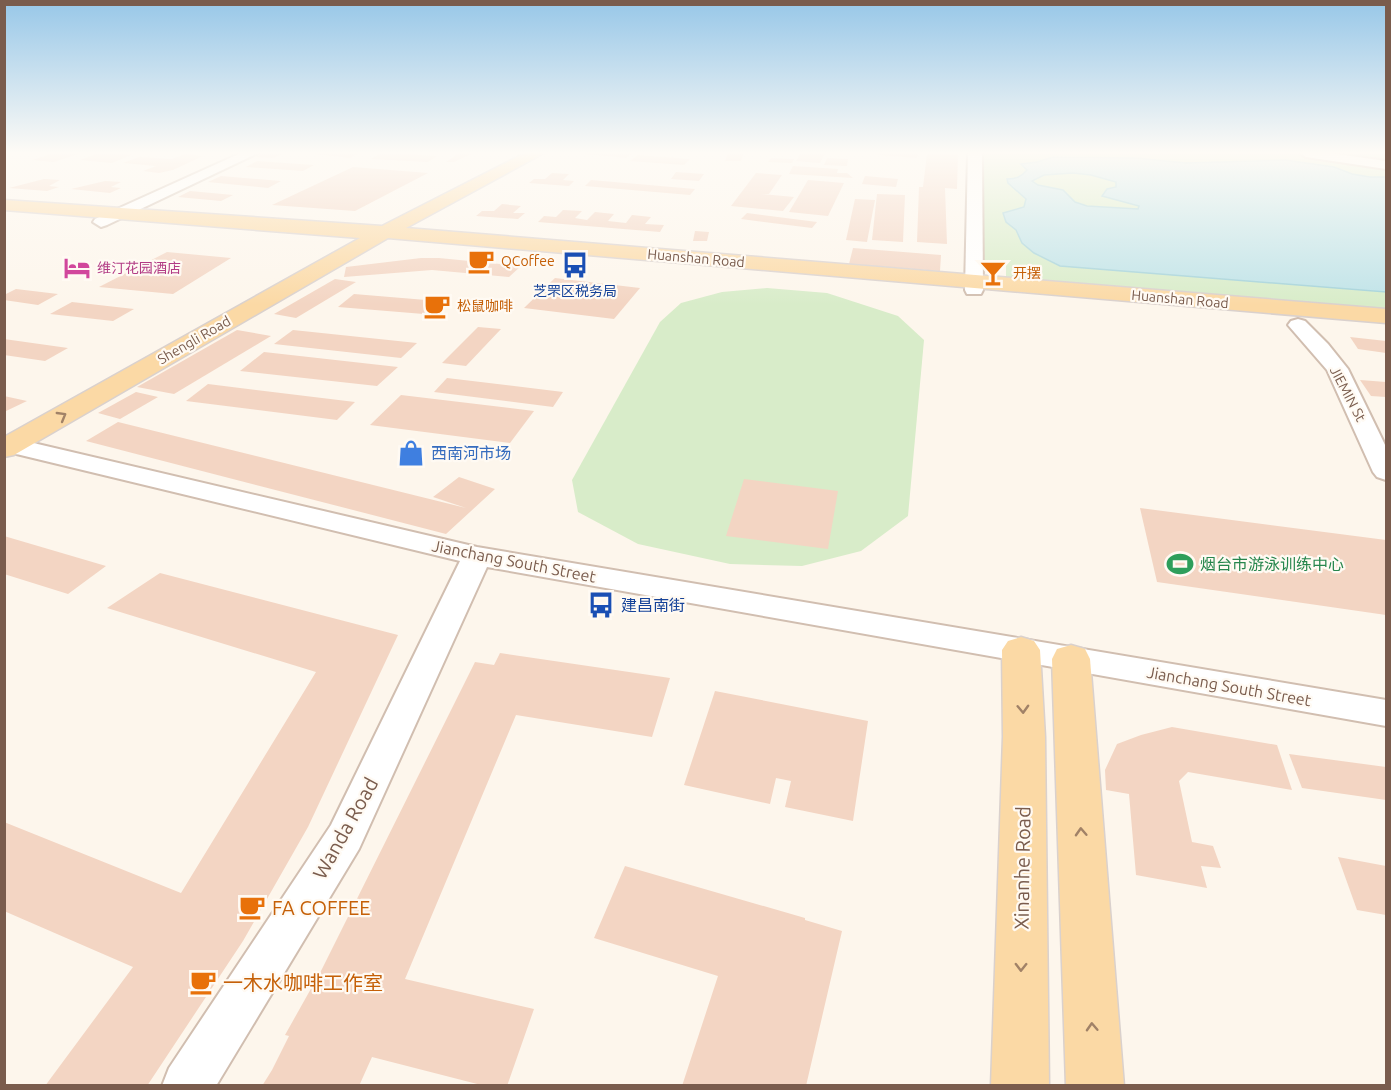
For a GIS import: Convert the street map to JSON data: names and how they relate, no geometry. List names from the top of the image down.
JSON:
{
  "streets": {
    "main road": ["Huanshan Road", "Shengli Road", "Xinanhe Road"],
    "street": ["JIEMIN St", "Jianchang South Street", "Wanda Road"]
  },
  "crossings": [
    ["Huanshan Road", "Shengli Road"],
    ["Shengli Road", "Jianchang South Street"],
    ["Jianchang South Street", "Wanda Road"],
    ["Jianchang South Street", "Xinanhe Road"]
  ],
  "places": {
    "cafe": [
      "QCoffee",
      "松鼠咖啡",
      "FA COFFEE",
      "一木水咖啡工作室"
    ],
    "bus stop": ["芝罘区税务局", "建昌南街"],
    "hotel": ["维汀花园酒店"],
    "bar": ["开摆"],
    "shop": ["西南河市场"],
    "sports": ["烟台市游泳训练中心"]
  }
}
